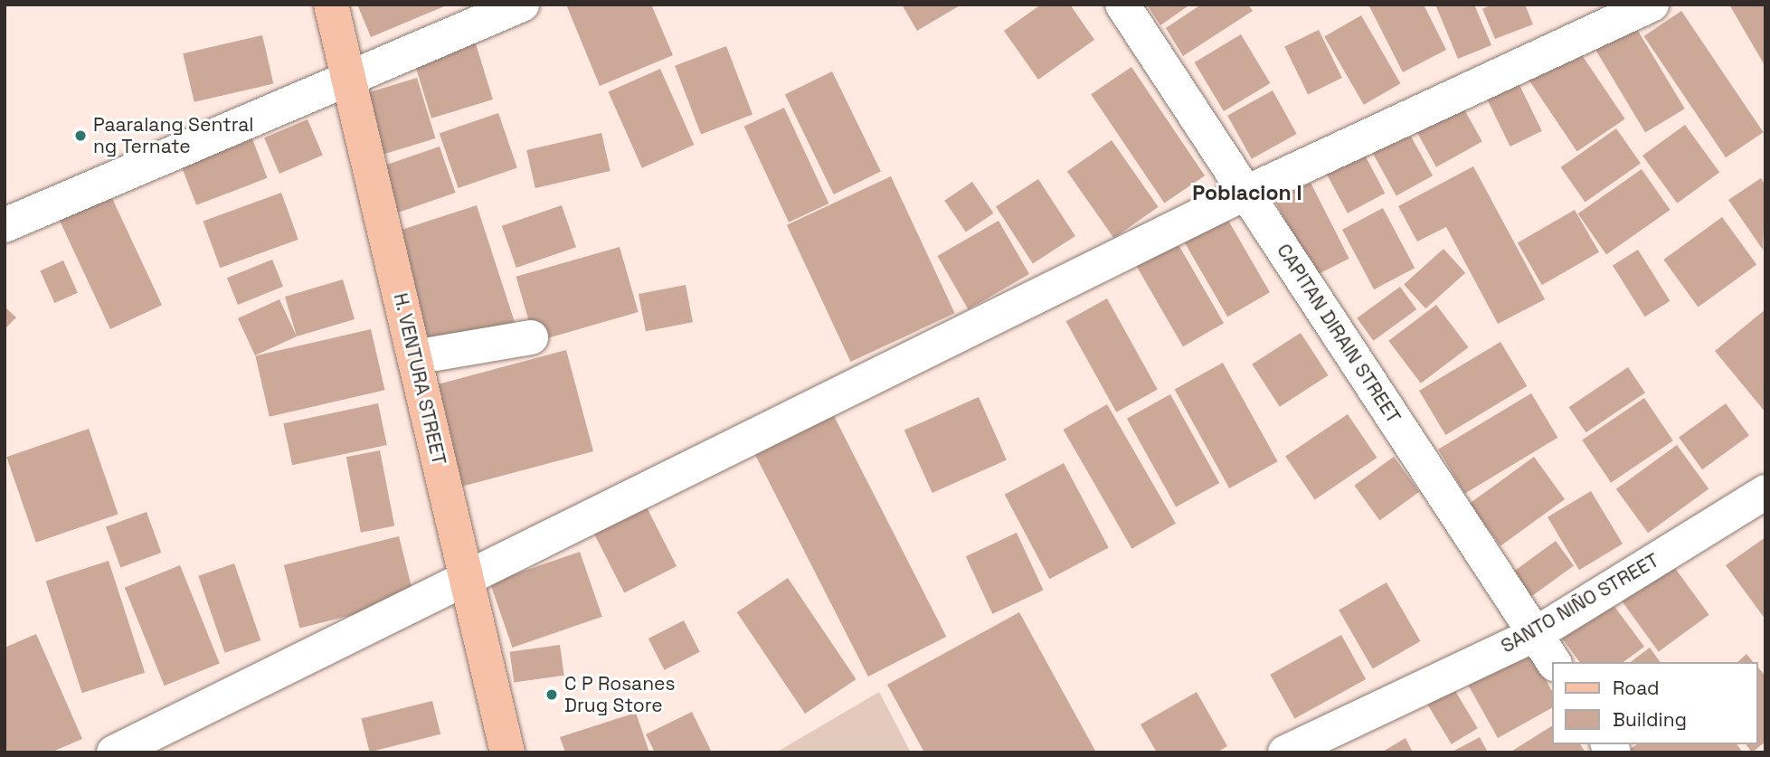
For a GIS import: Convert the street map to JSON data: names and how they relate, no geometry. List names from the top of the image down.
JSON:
{
  "streets": {
    "main road": ["H. VENTURA STREET"],
    "street": ["CAPITAN DIRAIN STREET", "SANTO NIÑO STREET"]
  },
  "crossings": [
    ["CAPITAN DIRAIN STREET", "SANTO NIÑO STREET"]
  ],
  "districts": ["Poblacion I"],
  "places": ["Paaralang Sentral ng Ternate", "C P Rosanes Drug Store"],
  "legend": ["Road", "Building"]
}
